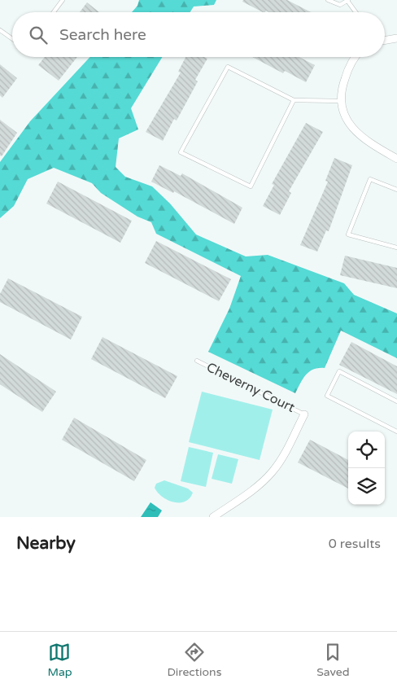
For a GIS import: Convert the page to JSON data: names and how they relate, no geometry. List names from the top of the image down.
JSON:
{
  "streets": {
    "lane": ["Cheverny Court"]
  },
  "page": {
    "search": "Search here",
    "heading": ["Nearby", "0 results"],
    "nav": ["Map", "Directions", "Saved"]
  }
}
